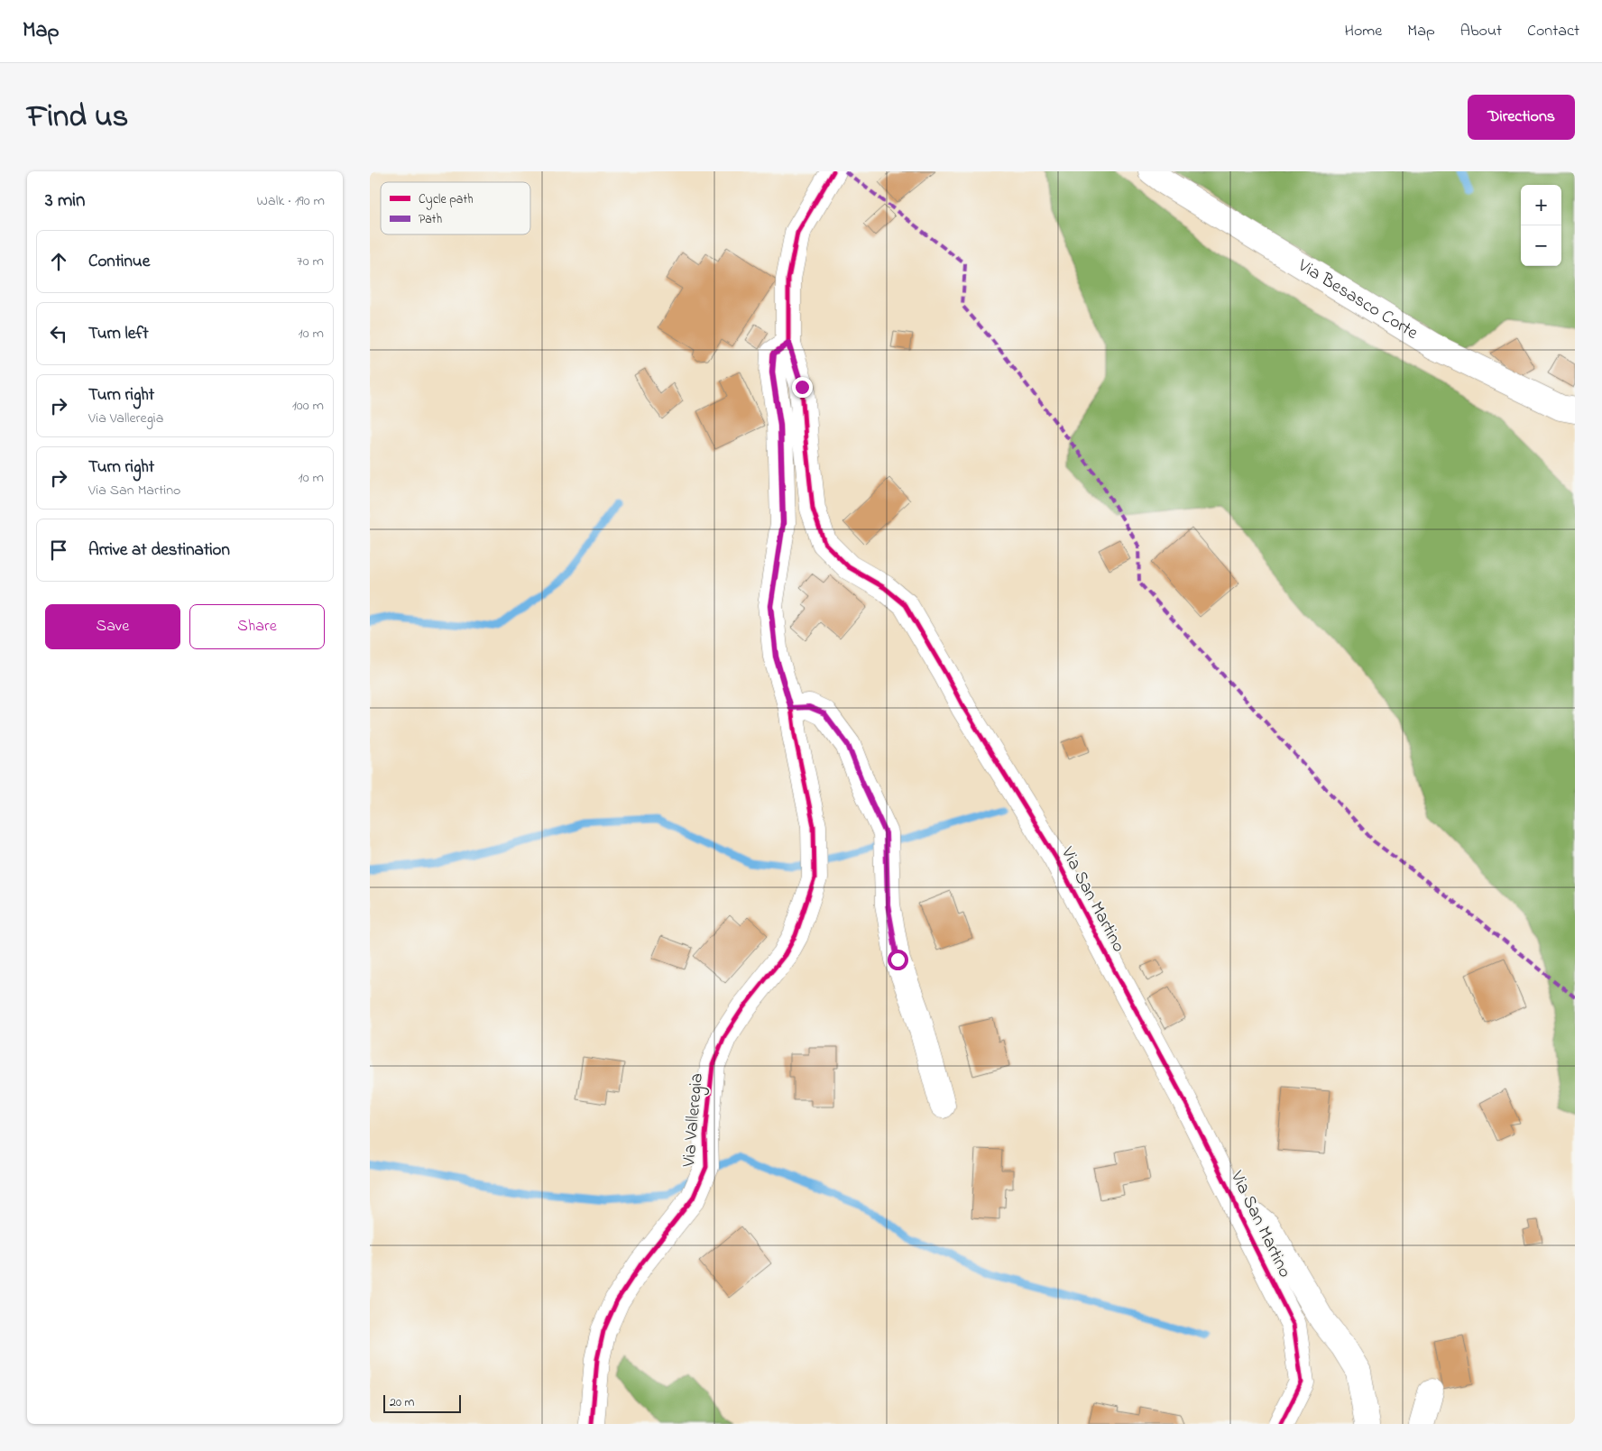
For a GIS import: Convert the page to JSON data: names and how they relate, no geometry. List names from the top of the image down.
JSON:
{
  "streets": {
    "street": ["Via Besasco Corte", "Via San Martino", "Via Valleregia"]
  },
  "crossings": [
    ["Via San Martino", "Via Valleregia"]
  ],
  "legend": ["Cycle path", "Path"],
  "scale_bar": "20 m",
  "page": {
    "header": "Map",
    "nav": [
      "Home",
      "Map",
      "About",
      "Contact"
    ],
    "title": "Find us",
    "buttons": [
      "Directions",
      ["Save", "Share"]
    ],
    "heading": ["3 min", "Walk · 190 m"],
    "map_buttons": ["+", "−"],
    "list": [
      ["Continue", "70 m"],
      ["Turn left", "10 m"],
      ["Turn right", "Via Valleregia", "100 m"],
      ["Turn right", "Via San Martino", "10 m"],
      "Arrive at destination"
    ],
    "scale": "20 m"
  }
}
